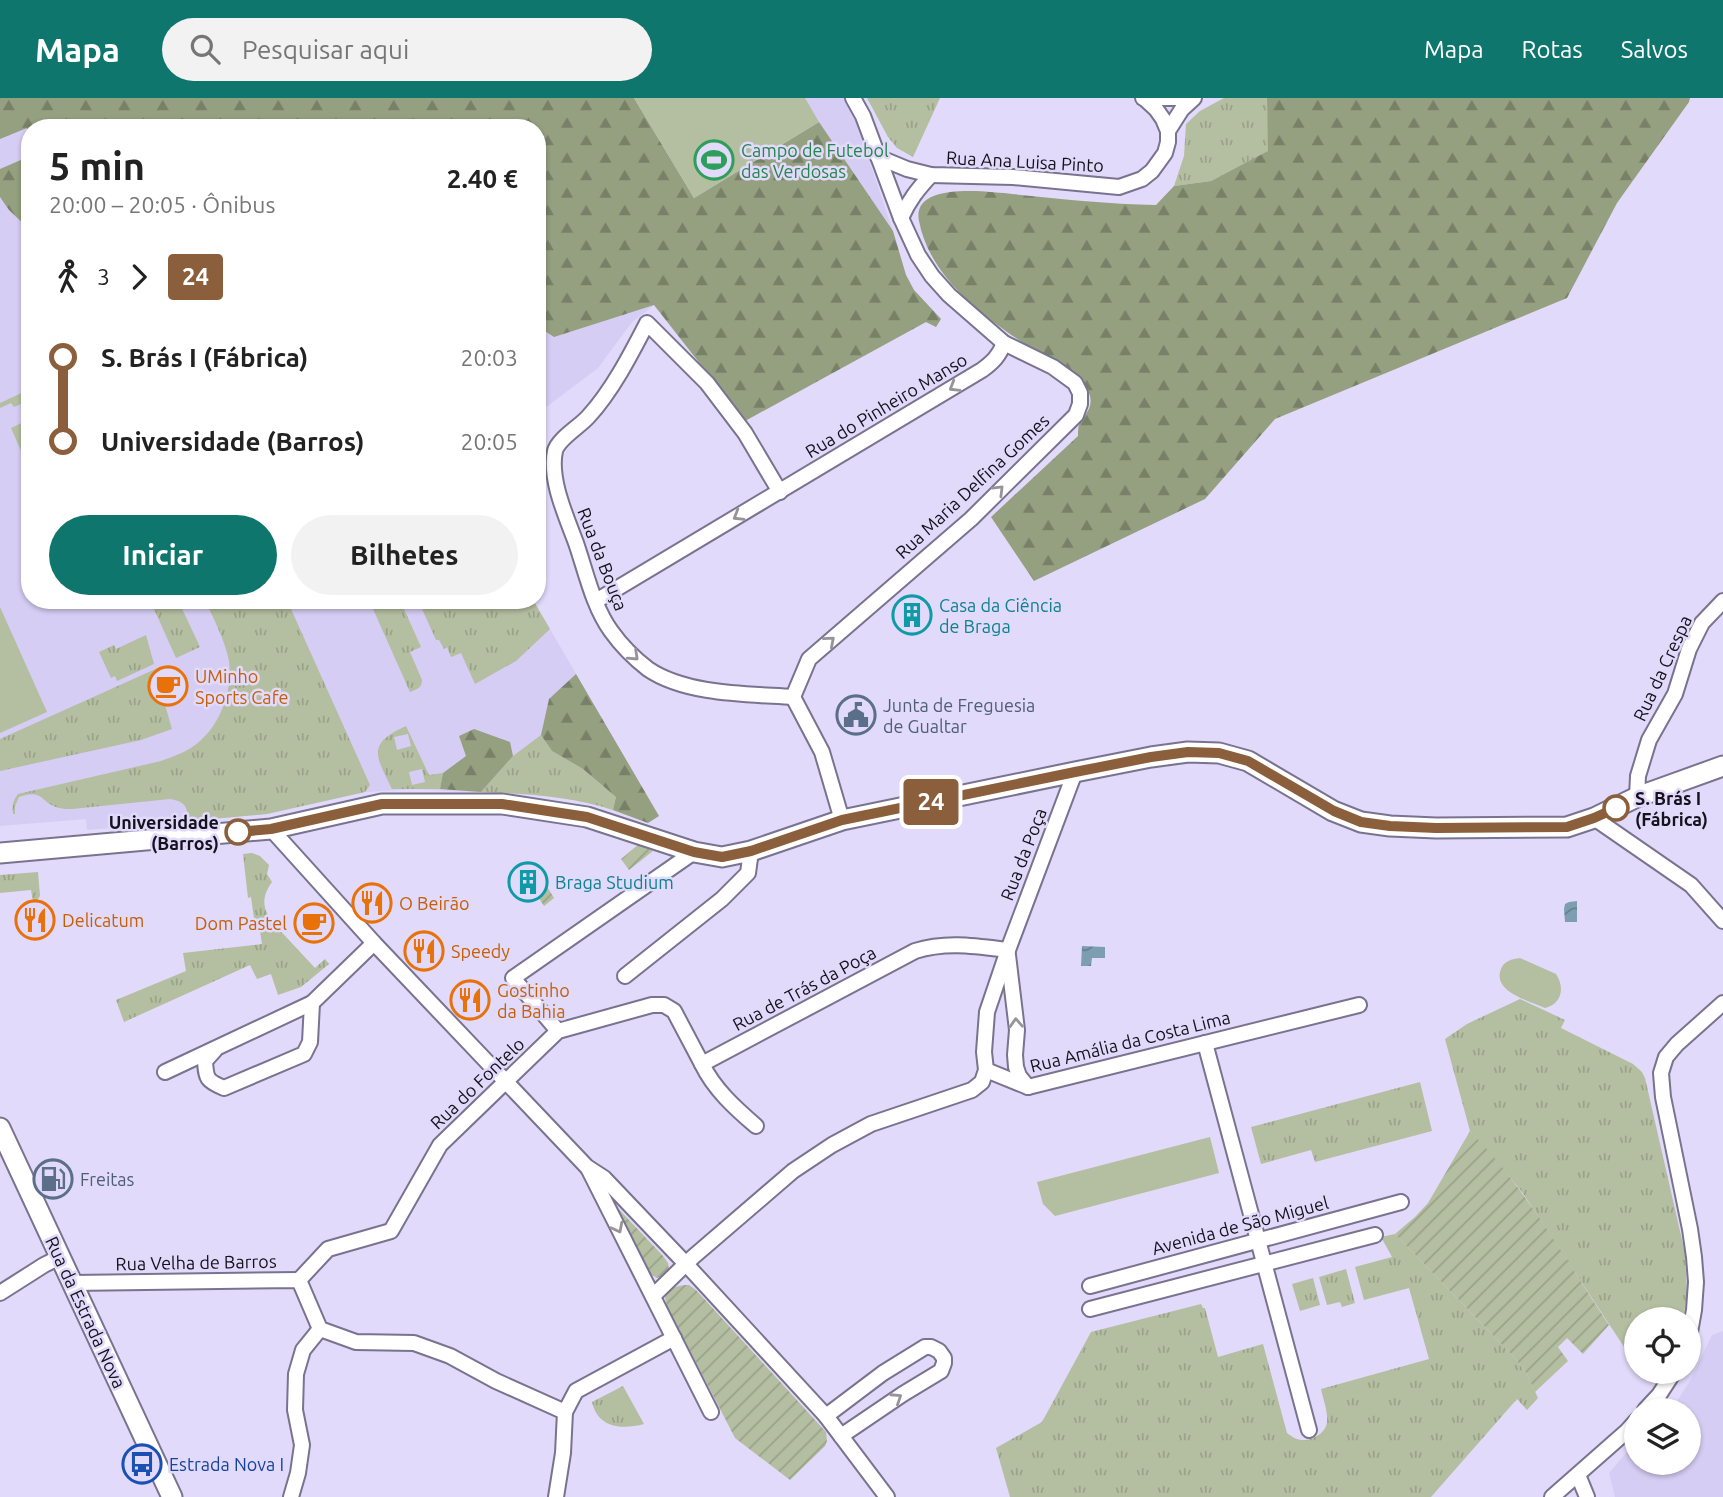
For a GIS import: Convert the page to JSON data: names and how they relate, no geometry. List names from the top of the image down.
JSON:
{
  "streets": {
    "street": [
      "Rua Ana Luisa Pinto",
      "Rua do Pinheiro Manso",
      "Rua Maria Delfina Gomes",
      "Rua da Bouça",
      "Rua da Crespa",
      "Rua da Poça",
      "Rua de Trás da Poça",
      "Rua Amália da Costa Lima",
      "Rua do Fontelo",
      "Avenida de São Miguel",
      "Rua Velha de Barros",
      "Rua da Estrada Nova"
    ]
  },
  "crossings": [
    ["Rua Ana Luisa Pinto", "Rua Maria Delfina Gomes"],
    ["Rua do Pinheiro Manso", "Rua Maria Delfina Gomes"],
    ["Rua do Pinheiro Manso", "Rua da Bouça"],
    ["Rua Maria Delfina Gomes", "Rua da Bouça"],
    ["Rua da Poça", "Rua de Trás da Poça"],
    ["Rua da Poça", "Rua Amália da Costa Lima"],
    ["Rua de Trás da Poça", "Rua do Fontelo"],
    ["Rua do Fontelo", "Rua Velha de Barros"],
    ["Rua Velha de Barros", "Rua da Estrada Nova"]
  ],
  "one_way": ["Rua do Pinheiro Manso"],
  "places": {
    "sports": ["Campo de Futebol das Verdosas"],
    "building": ["Casa da Ciência de Braga", "Braga Studium"],
    "cafe": ["UMinho Sports Cafe", "Dom Pastel"],
    "public building": ["Junta de Freguesia de Gualtar"],
    "other": ["S. Brás I (Fábrica)", "Universidade (Barros)"],
    "restaurant": [
      "O Beirão",
      "Delicatum",
      "Speedy",
      "Gostinho da Bahia"
    ],
    "fuel station": ["Freitas"],
    "bus stop": ["Estrada Nova I"]
  },
  "lines": ["bus line 24"],
  "page": {
    "header": "Mapa",
    "search": "Pesquisar aqui",
    "nav": ["Mapa", "Rotas", "Salvos"],
    "on_map": "24",
    "heading": ["5 min", "20:00 – 20:05 · Ônibus", "2.40 €"],
    "legs": ["3", "24"],
    "list": [
      {
        "name": "S. Brás I (Fábrica)",
        "value": "20:03"
      },
      {
        "name": "Universidade (Barros)",
        "value": "20:05"
      }
    ],
    "buttons": ["Iniciar", "Bilhetes"]
  }
}
